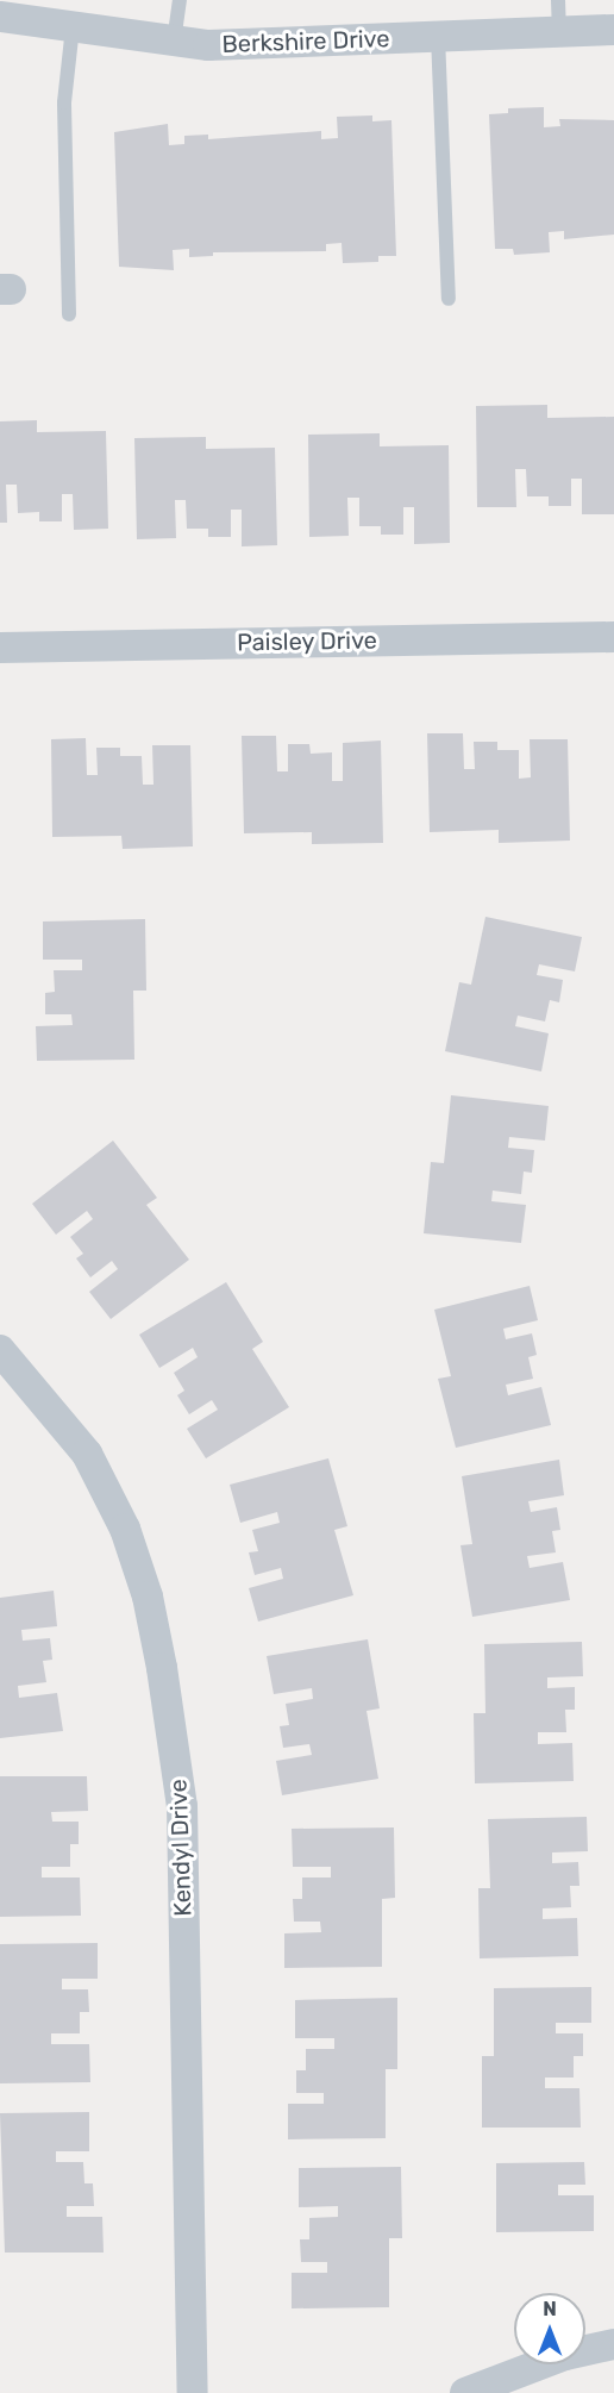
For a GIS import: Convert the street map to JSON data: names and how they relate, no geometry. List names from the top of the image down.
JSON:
{
  "streets": {
    "street": ["Berkshire Drive", "Paisley Drive", "Kendyl Drive"]
  },
  "north": "top"
}
